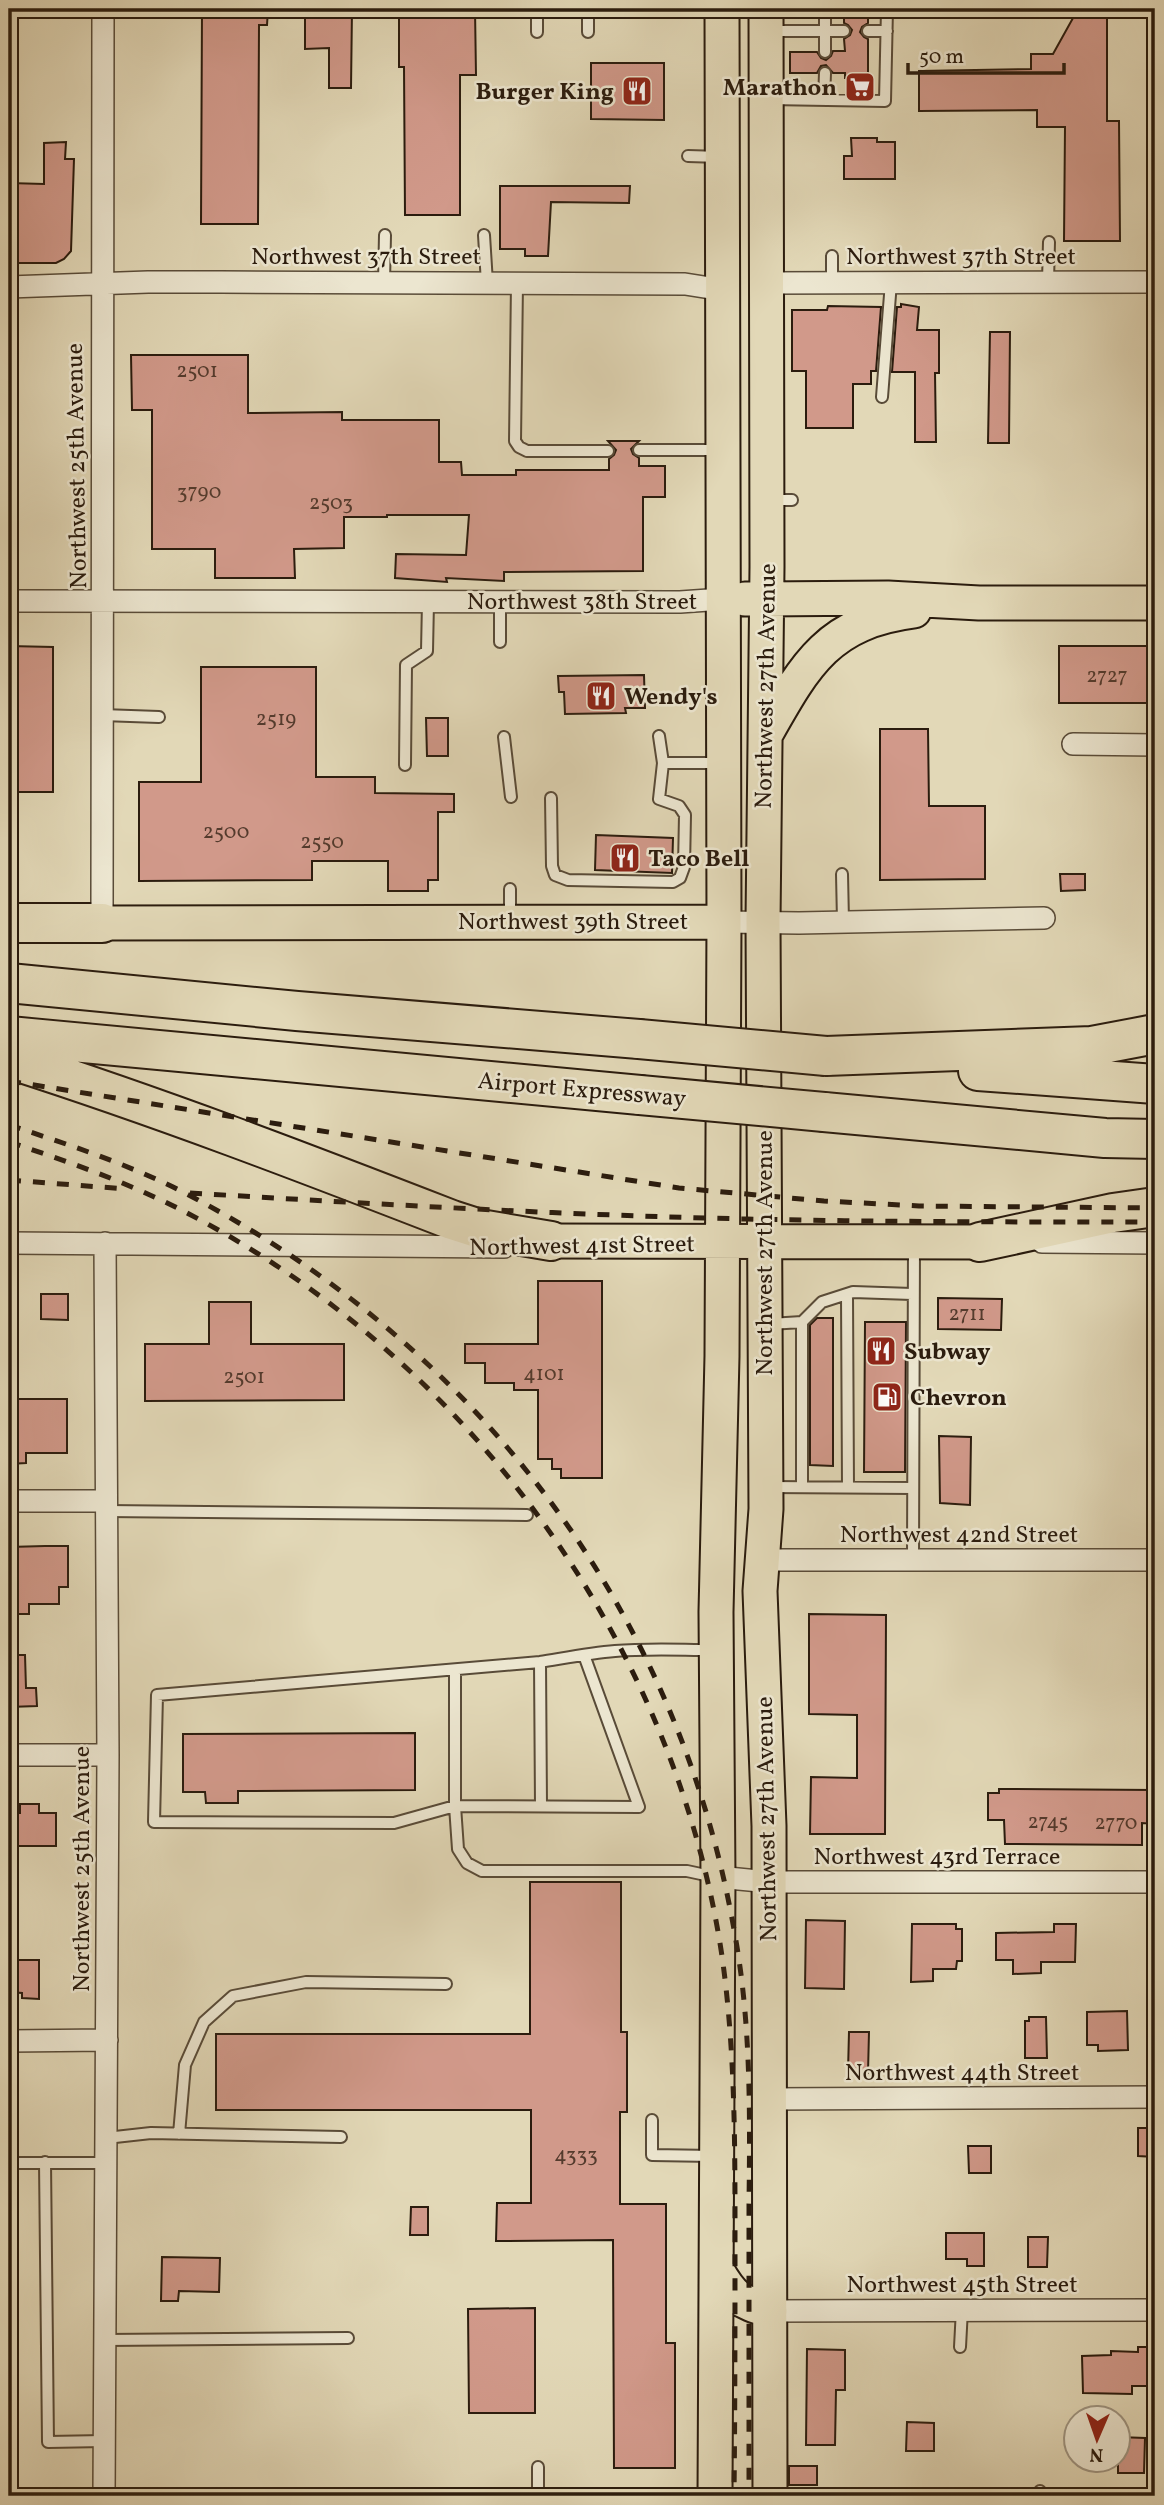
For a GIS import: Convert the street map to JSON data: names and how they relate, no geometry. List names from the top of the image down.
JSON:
{
  "streets": {
    "highway": ["Airport Expressway"],
    "main road": [
      "Northwest 38th Street",
      "Northwest 27th Avenue",
      "Northwest 39th Street",
      "Northwest 41st Street"
    ],
    "street": [
      "Northwest 37th Street",
      "Northwest 25th Avenue",
      "Northwest 42nd Street",
      "Northwest 43rd Terrace",
      "Northwest 44th Street",
      "Northwest 45th Street"
    ]
  },
  "crossings": [
    ["Northwest 37th Street", "Northwest 25th Avenue"],
    ["Northwest 37th Street", "Northwest 27th Avenue"],
    ["Northwest 25th Avenue", "Northwest 38th Street"],
    ["Northwest 25th Avenue", "Northwest 39th Street"],
    ["Northwest 25th Avenue", "Northwest 41st Street"],
    ["Northwest 38th Street", "Northwest 27th Avenue"],
    ["Northwest 27th Avenue", "Northwest 39th Street"],
    ["Northwest 27th Avenue", "Northwest 41st Street"],
    ["Northwest 27th Avenue", "Northwest 42nd Street"],
    ["Northwest 27th Avenue", "Northwest 43rd Terrace"],
    ["Northwest 27th Avenue", "Northwest 44th Street"],
    ["Northwest 27th Avenue", "Northwest 45th Street"]
  ],
  "places": {
    "supermarket": ["Marathon"],
    "restaurant": [
      "Burger King",
      "Wendy's",
      "Taco Bell",
      "Subway"
    ],
    "fuel station": ["Chevron"]
  },
  "house_numbers": [
    "2501",
    "3790",
    "2503",
    "2727",
    "2519",
    "2500",
    "2550",
    "2711",
    "4101",
    "2501",
    "2745",
    "2770",
    "4333"
  ],
  "scale_bar": "50 m",
  "north": "bottom"
}
